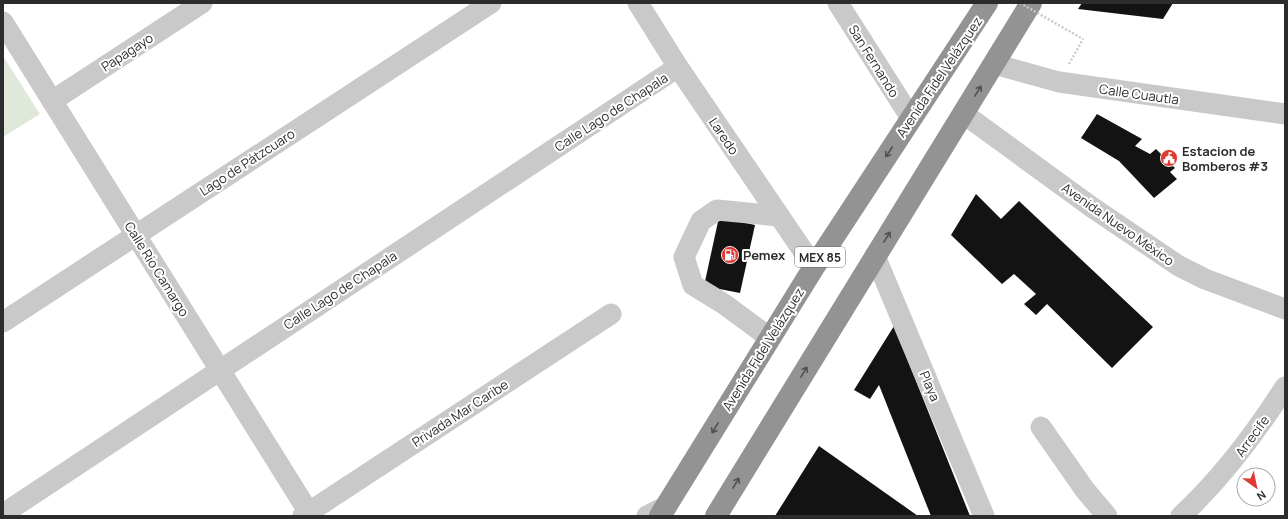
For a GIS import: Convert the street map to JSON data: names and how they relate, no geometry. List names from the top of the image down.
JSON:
{
  "streets": {
    "highway": ["Avenida Fidel Velázquez", "MEX 85"],
    "street": [
      "Papagayo",
      "San Fernando",
      "Calle Cuautla",
      "Calle Lago de Chapala",
      "Laredo",
      "Lago de Pátzcuaro",
      "Avenida Nuevo México",
      "Calle Río Camargo",
      "Playa",
      "Privada Mar Caribe",
      "Arrecife"
    ]
  },
  "crossings": [
    ["Papagayo", "Calle Río Camargo"],
    ["San Fernando", "Avenida Fidel Velázquez"],
    ["Avenida Fidel Velázquez", "Laredo"],
    ["Calle Lago de Chapala", "Laredo"],
    ["Calle Lago de Chapala", "Calle Río Camargo"],
    ["Lago de Pátzcuaro", "Calle Río Camargo"],
    ["Calle Río Camargo", "Privada Mar Caribe"]
  ],
  "places": {
    "public building": ["Estacion de Bomberos #3"],
    "fuel station": ["Pemex"]
  },
  "north": "bottom right"
}
